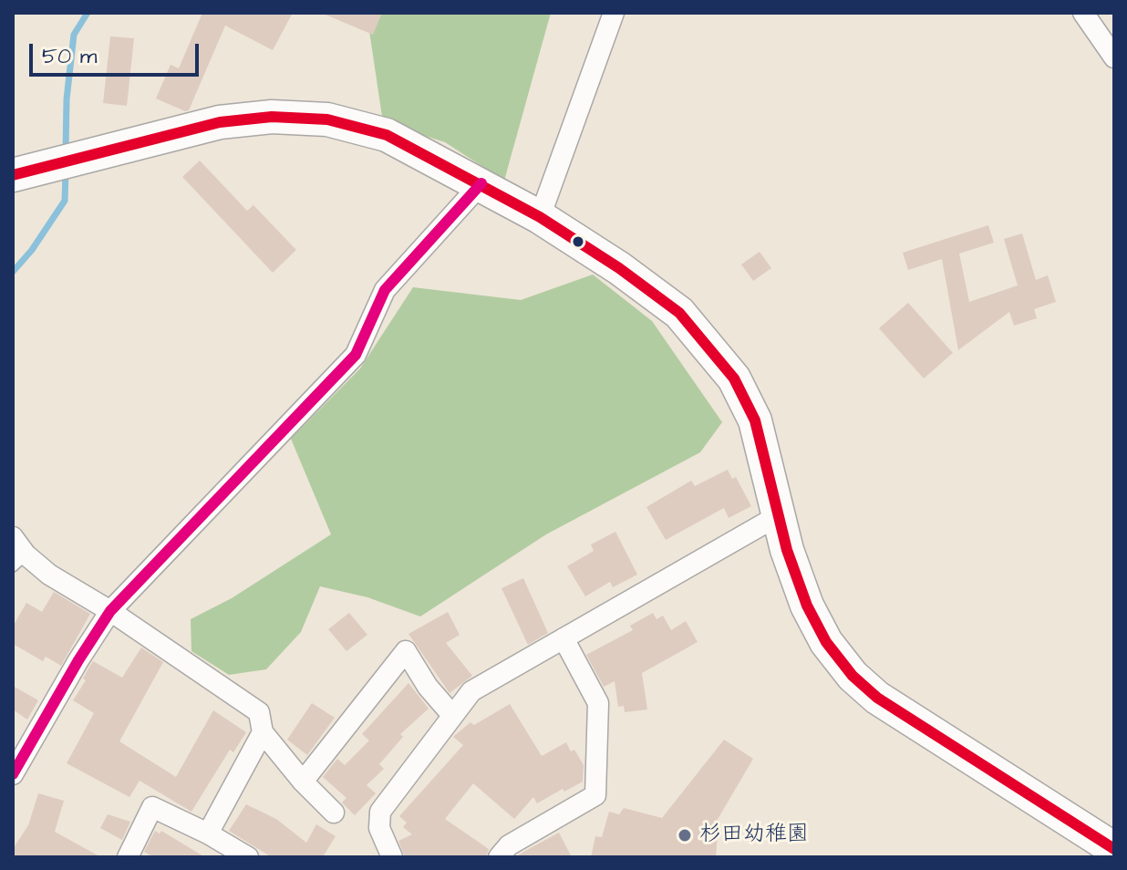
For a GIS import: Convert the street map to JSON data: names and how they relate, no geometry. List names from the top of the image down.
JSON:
{
  "places": ["杉田幼稚園"],
  "scale_bar": "50 m"
}
